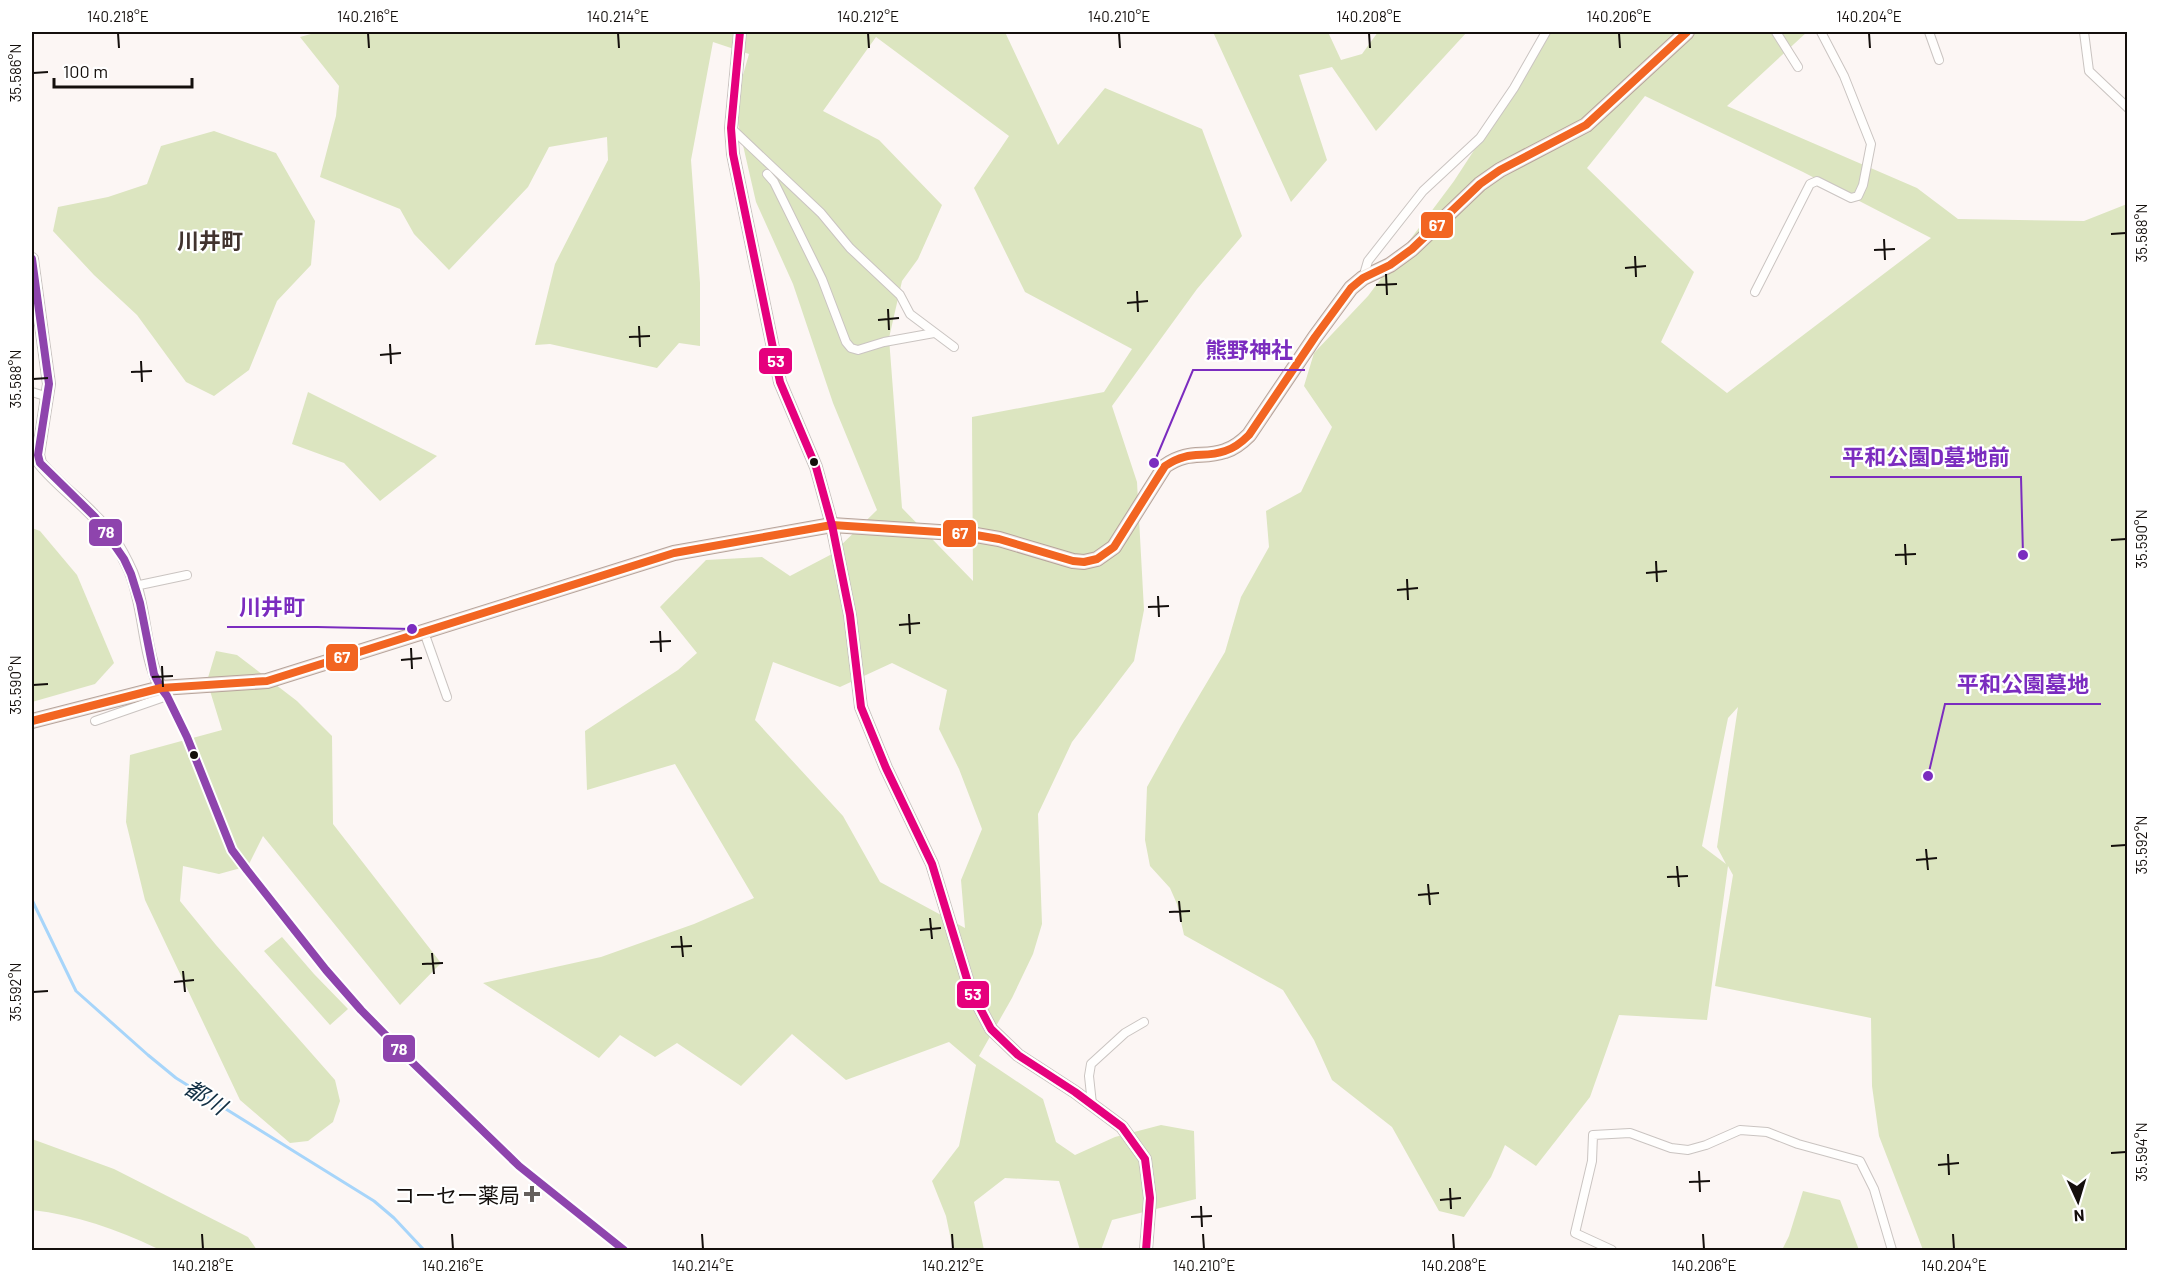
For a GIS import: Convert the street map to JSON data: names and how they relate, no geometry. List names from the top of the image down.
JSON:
{
  "districts": ["川井町"],
  "water": ["都川"],
  "places": {
    "other": [
      "熊野神社",
      "平和公園D墓地前",
      "川井町",
      "平和公園墓地"
    ],
    "health": ["コーセー薬局"]
  },
  "lines": ["transit line 67", "transit line 53", "transit line 78"],
  "scale_bar": "100 m",
  "north": "bottom",
  "coordinates": [
    "140.218°E",
    "140.216°E",
    "140.214°E",
    "140.212°E",
    "140.210°E",
    "140.208°E",
    "140.206°E",
    "140.204°E",
    "35.586°N",
    "35.588°N",
    "35.590°N",
    "35.592°N",
    "35.594°N"
  ]
}
